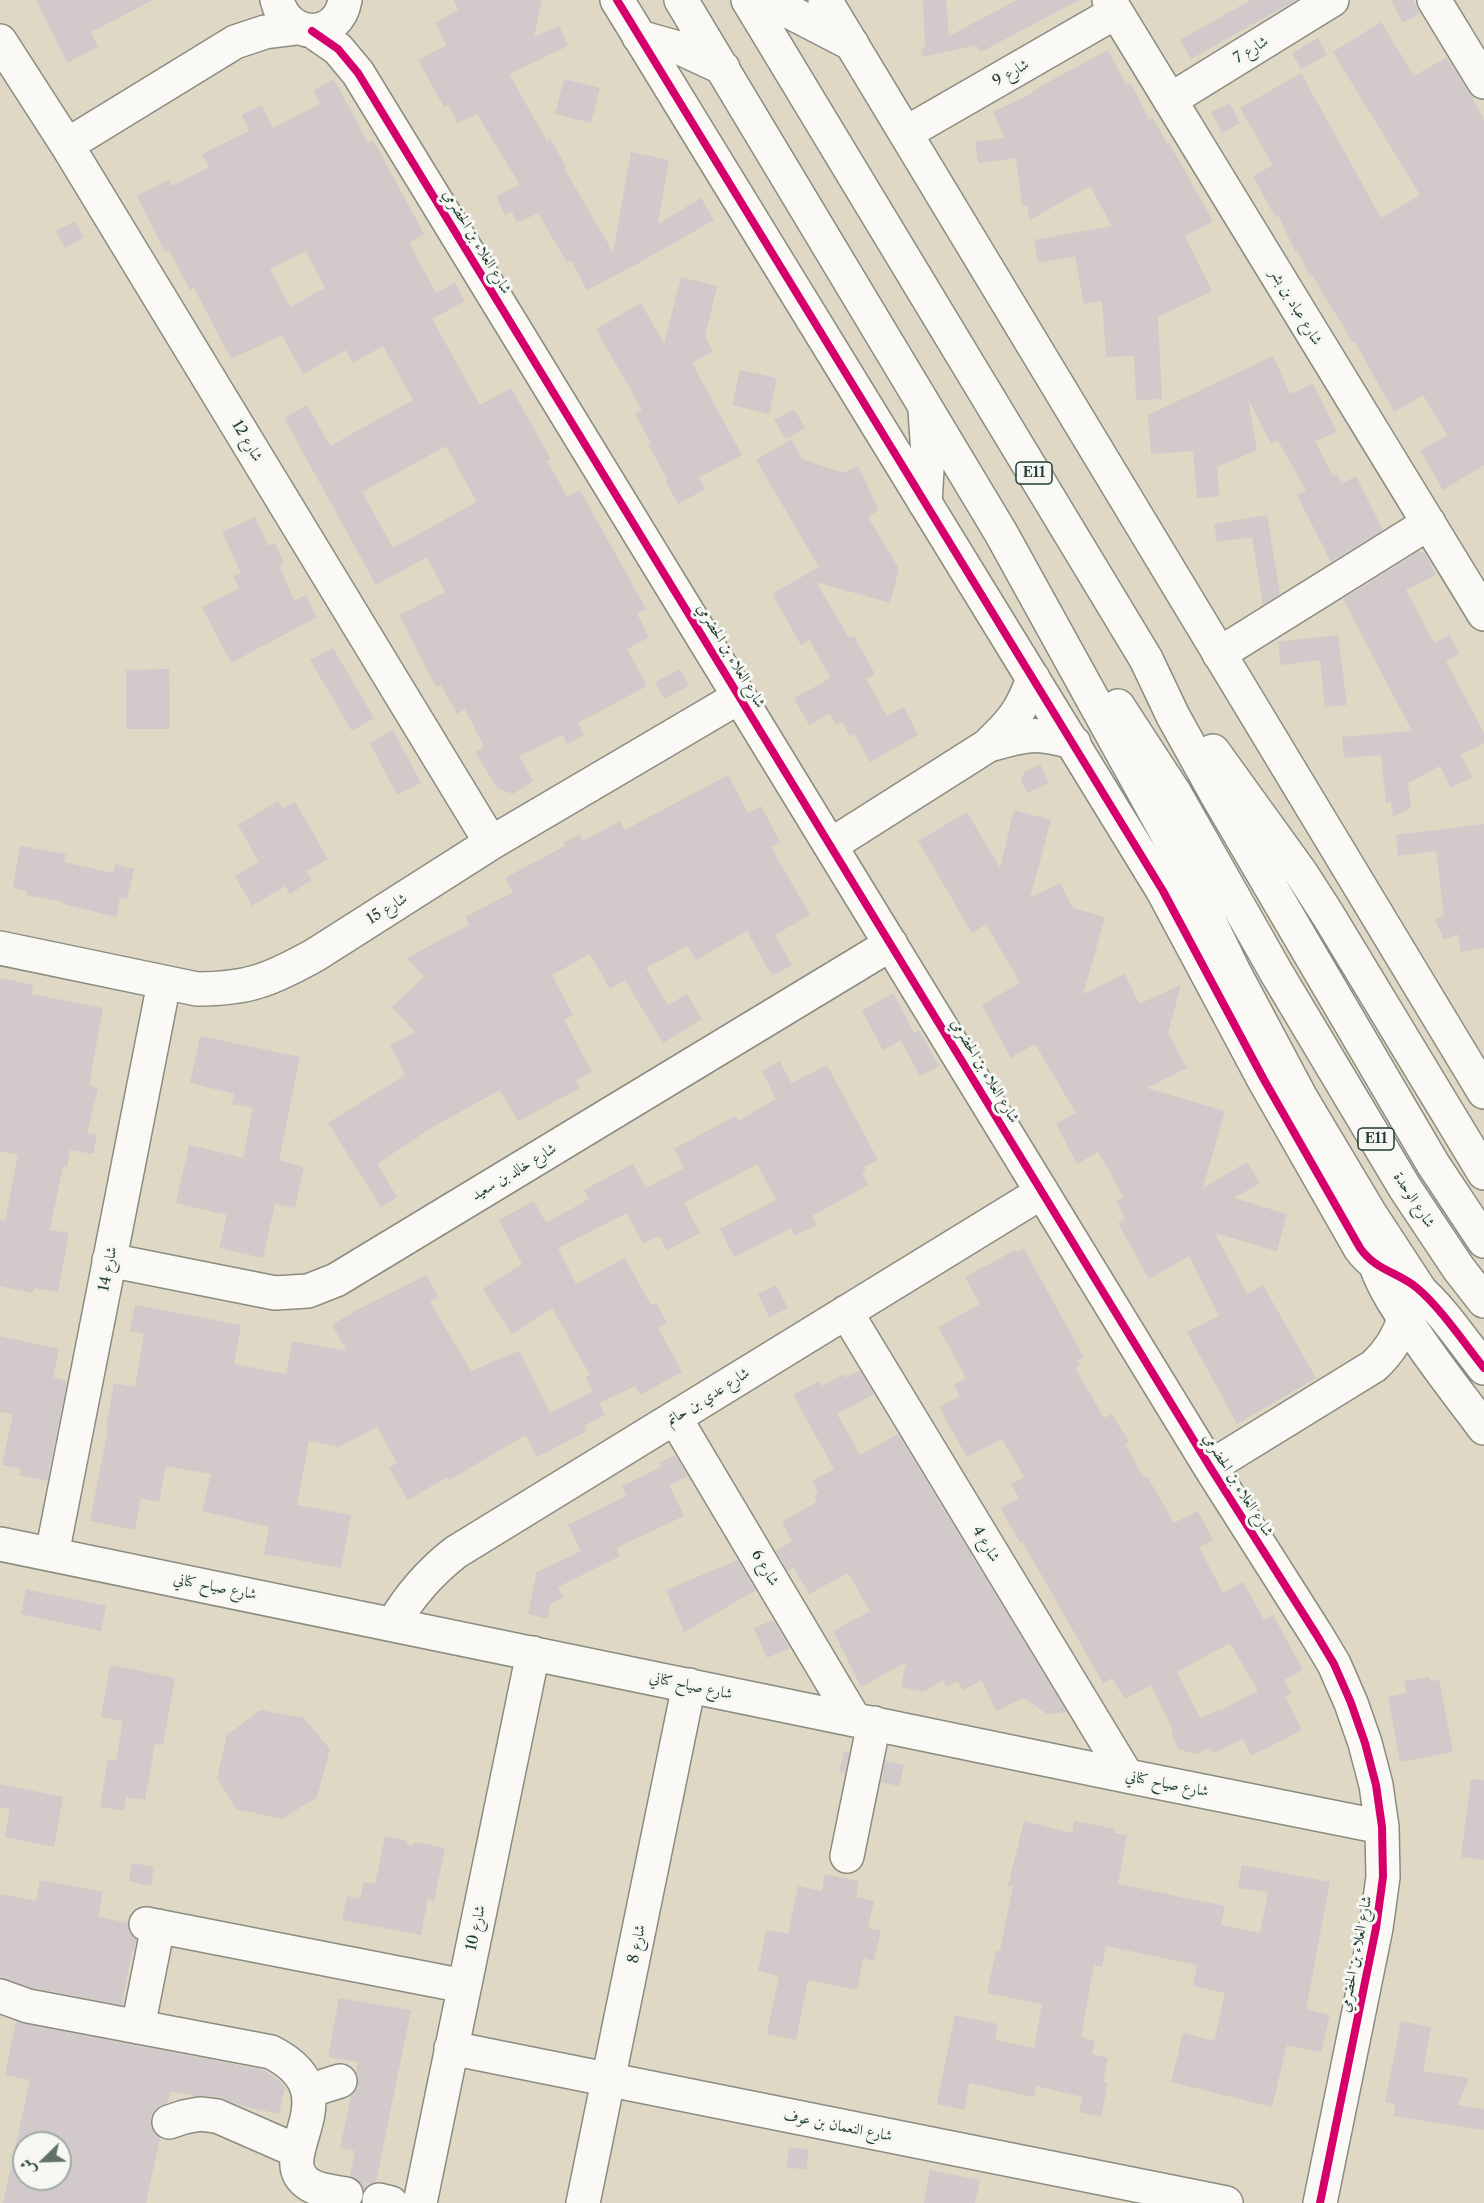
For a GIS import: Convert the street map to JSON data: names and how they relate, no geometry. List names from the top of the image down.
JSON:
{
  "streets": {
    "main road": [
      "شارع 7",
      "شارع 9",
      "شارع العلاء بن الحضرمي",
      "شارع عباد بن بشر",
      "شارع 12",
      "E11",
      "شارع 15",
      "شارع خالد بن سعيد",
      "شارع الوحدة",
      "شارع 14",
      "شارع عدي بن حاتم",
      "شارع 4",
      "شارع 6",
      "شارع صياح كناني",
      "شارع 10",
      "شارع 8",
      "شارع النعمان بن عوف"
    ]
  },
  "crossings": [
    ["شارع 7", "شارع عباد بن بشر"],
    ["شارع 9", "شارع عباد بن بشر"],
    ["شارع العلاء بن الحضرمي", "شارع 15"],
    ["شارع العلاء بن الحضرمي", "شارع خالد بن سعيد"],
    ["شارع العلاء بن الحضرمي", "شارع عدي بن حاتم"],
    ["شارع العلاء بن الحضرمي", "شارع صياح كناني"],
    ["شارع 12", "شارع 15"],
    ["E11", "شارع الوحدة"],
    ["شارع 15", "شارع 14"],
    ["شارع خالد بن سعيد", "شارع 14"],
    ["شارع 14", "شارع صياح كناني"],
    ["شارع عدي بن حاتم", "شارع 4"],
    ["شارع عدي بن حاتم", "شارع 6"],
    ["شارع عدي بن حاتم", "شارع صياح كناني"],
    ["شارع 4", "شارع صياح كناني"],
    ["شارع 6", "شارع صياح كناني"],
    ["شارع صياح كناني", "شارع 10"],
    ["شارع صياح كناني", "شارع 8"],
    ["شارع 10", "شارع النعمان بن عوف"],
    ["شارع 8", "شارع النعمان بن عوف"]
  ],
  "north": "bottom left"
}
